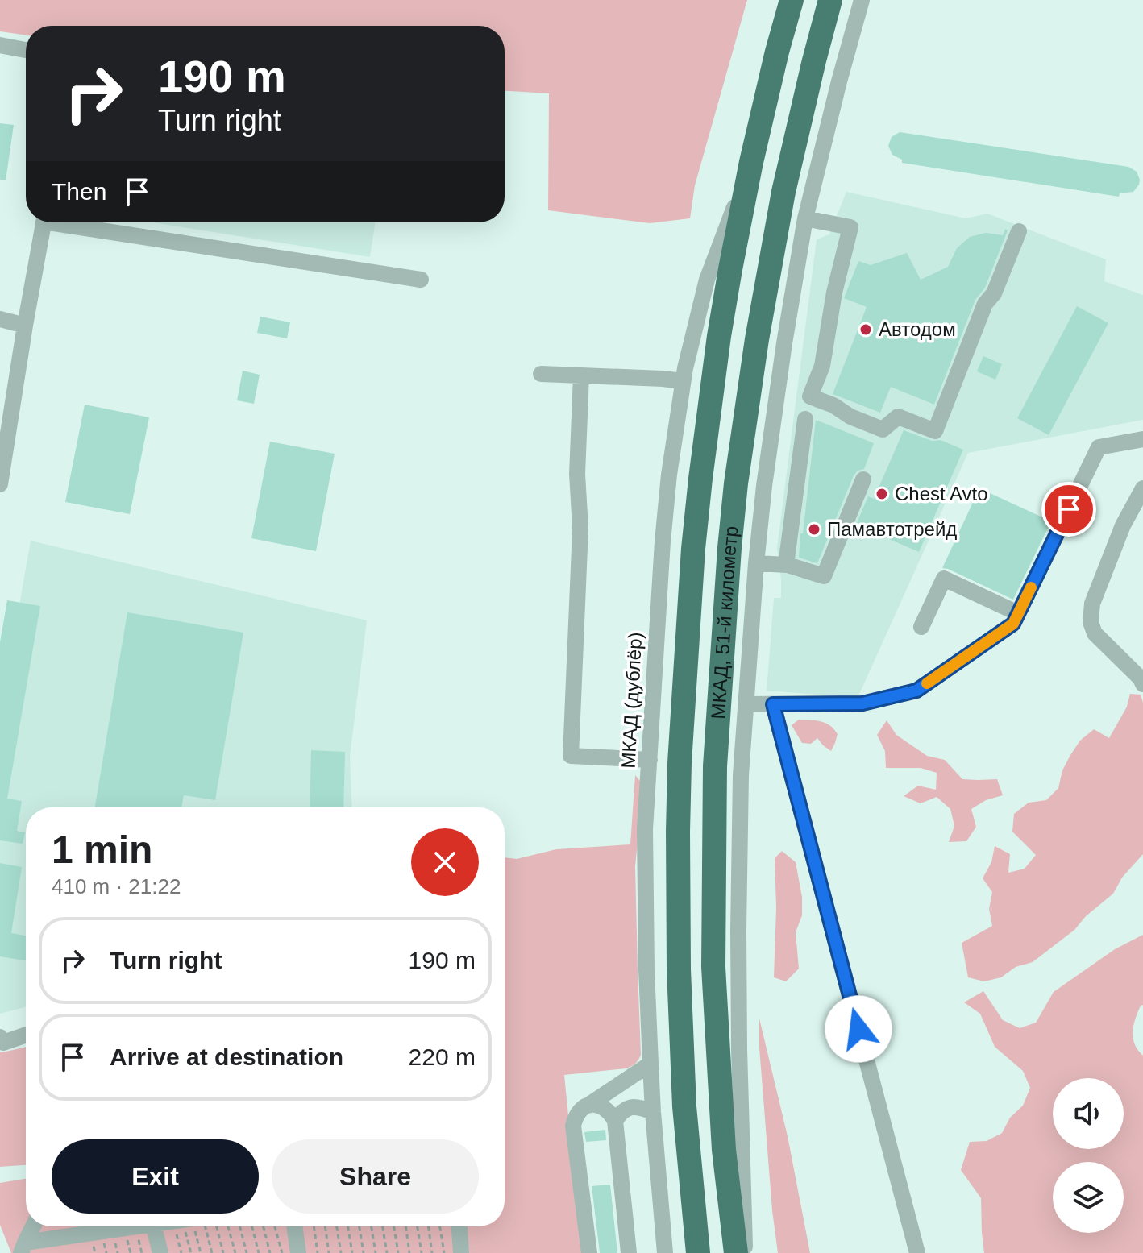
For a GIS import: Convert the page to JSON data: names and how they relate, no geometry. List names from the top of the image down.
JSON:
{
  "streets": {
    "highway": ["МКАД, 51-й километр"],
    "street": ["МКАД (дублёр)"]
  },
  "crossings": [
    ["МКАД, 51-й километр", "МКАД (дублёр)"]
  ],
  "places": ["Автодом", "Chest Avto", "Памавтотрейд"],
  "page": {
    "turn": ["190 m", "Turn right"],
    "then": "Then",
    "heading": ["1 min", "410 m · 21:22"],
    "list": [
      {
        "name": "Turn right",
        "value": "190 m"
      },
      {
        "name": "Arrive at destination",
        "value": "220 m"
      }
    ],
    "buttons": ["Exit", "Share"]
  }
}
